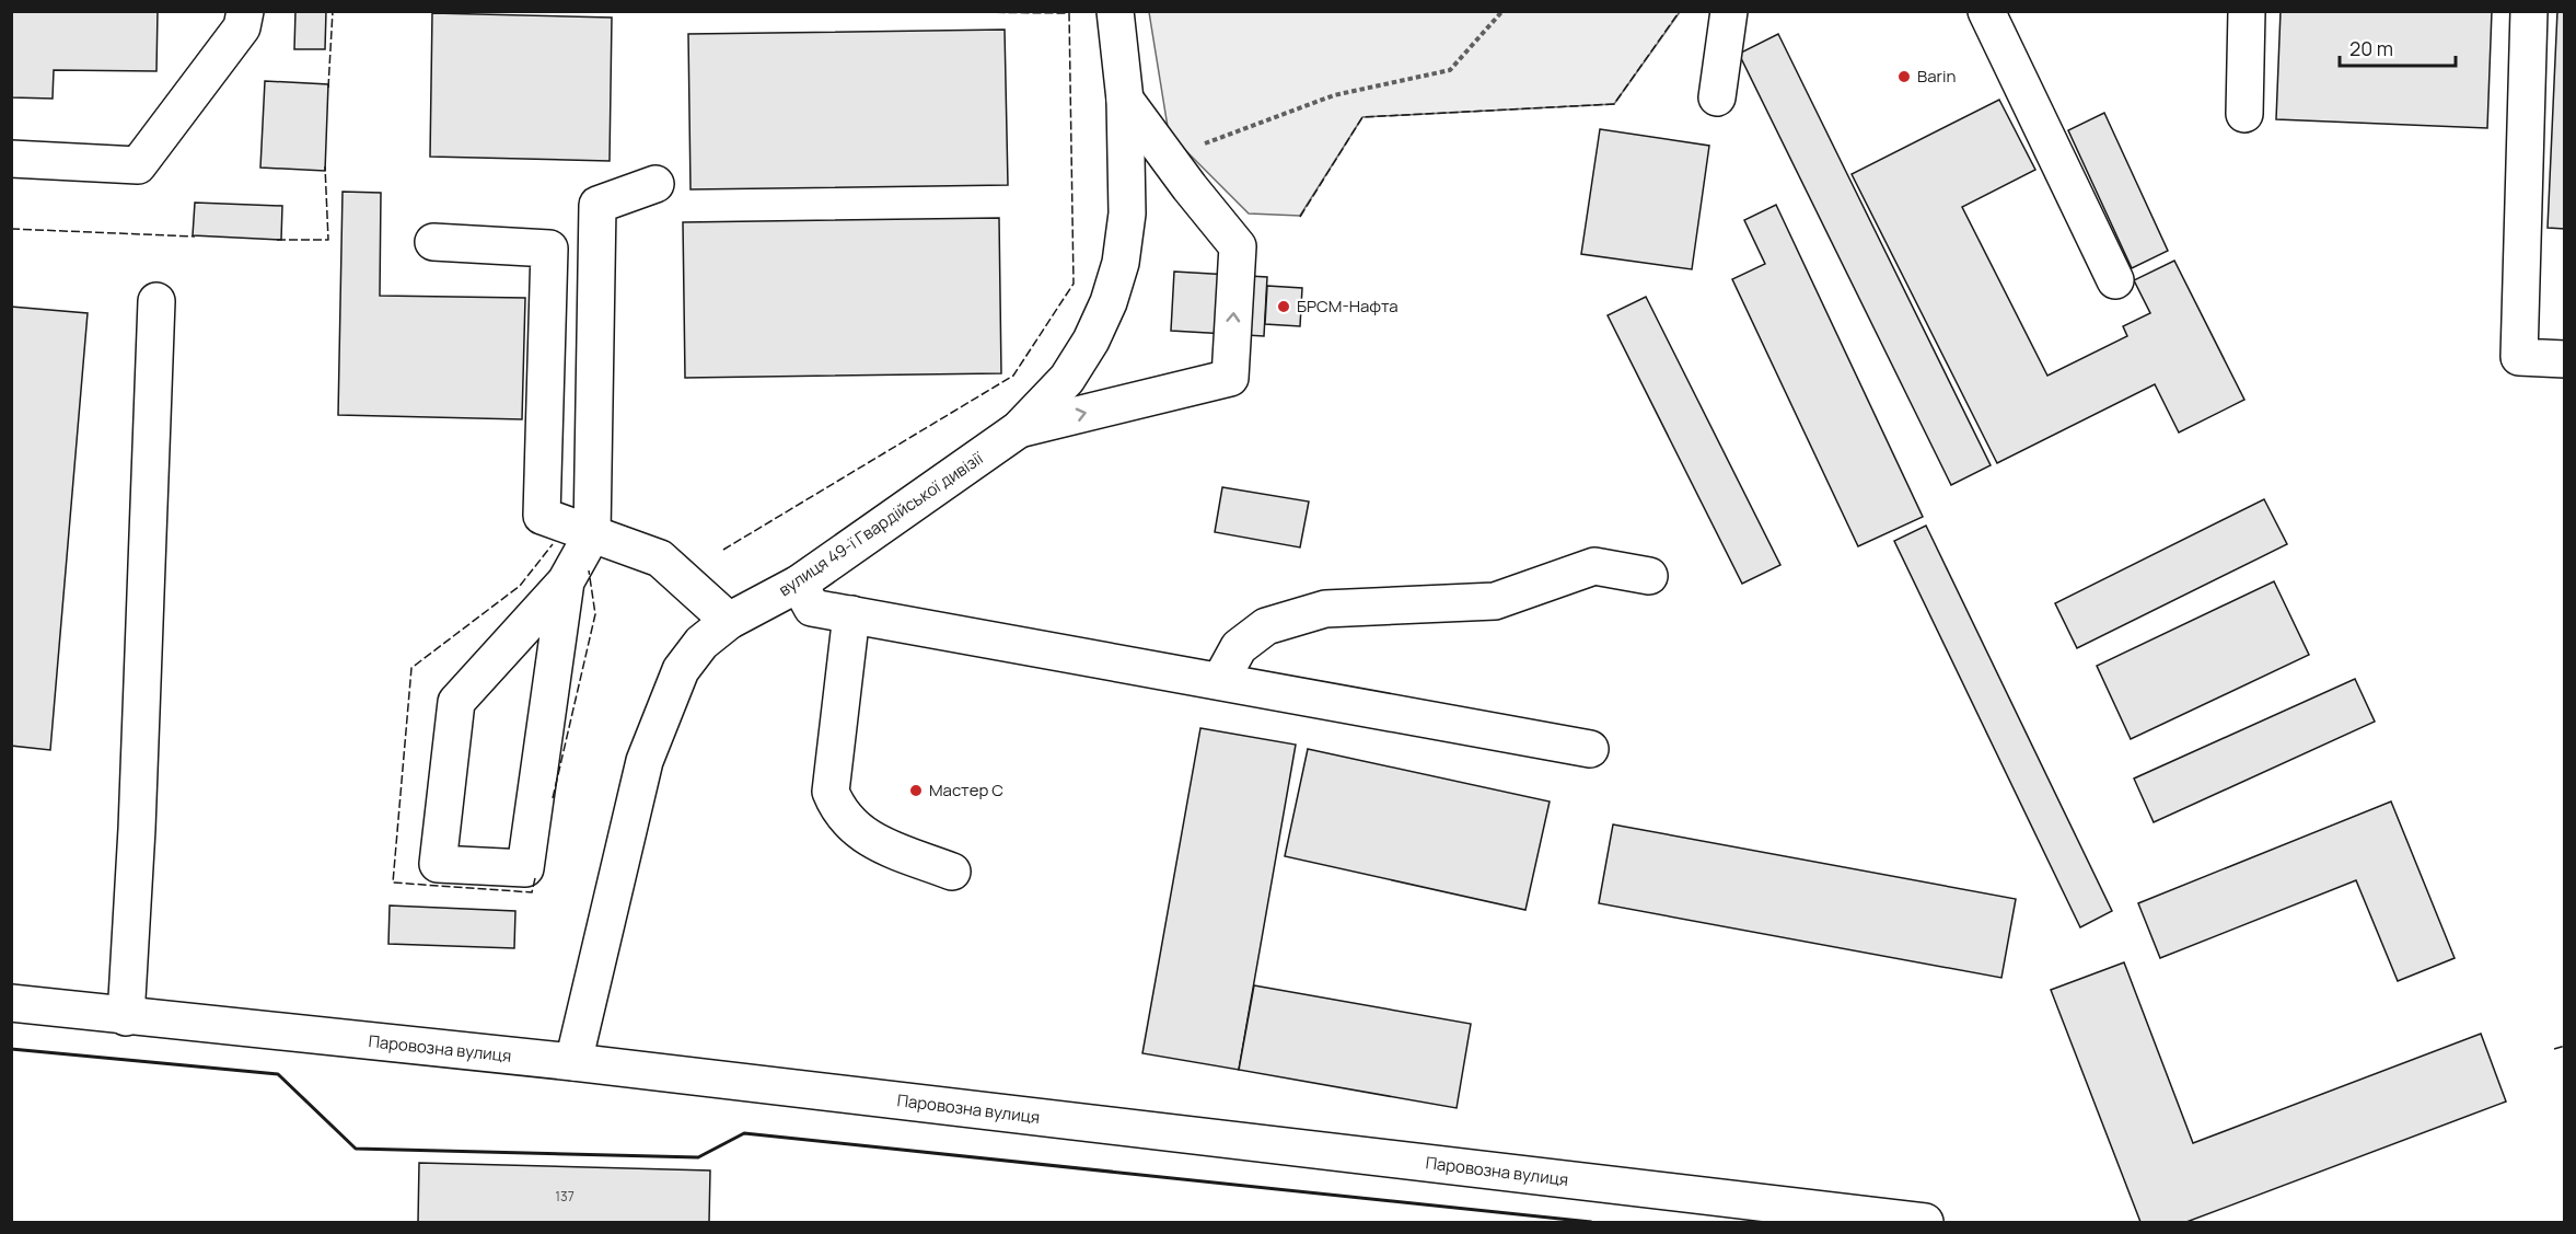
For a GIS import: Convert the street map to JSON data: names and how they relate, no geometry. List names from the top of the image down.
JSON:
{
  "streets": {
    "street": ["вулиця 49-ї Гвардійської дивізії", "Паровозна вулиця"]
  },
  "crossings": [
    ["вулиця 49-ї Гвардійської дивізії", "Паровозна вулиця"]
  ],
  "places": ["Barin", "БРСМ-Нафта", "Мастер С"],
  "house_numbers": ["137"],
  "scale_bar": "20 m"
}
